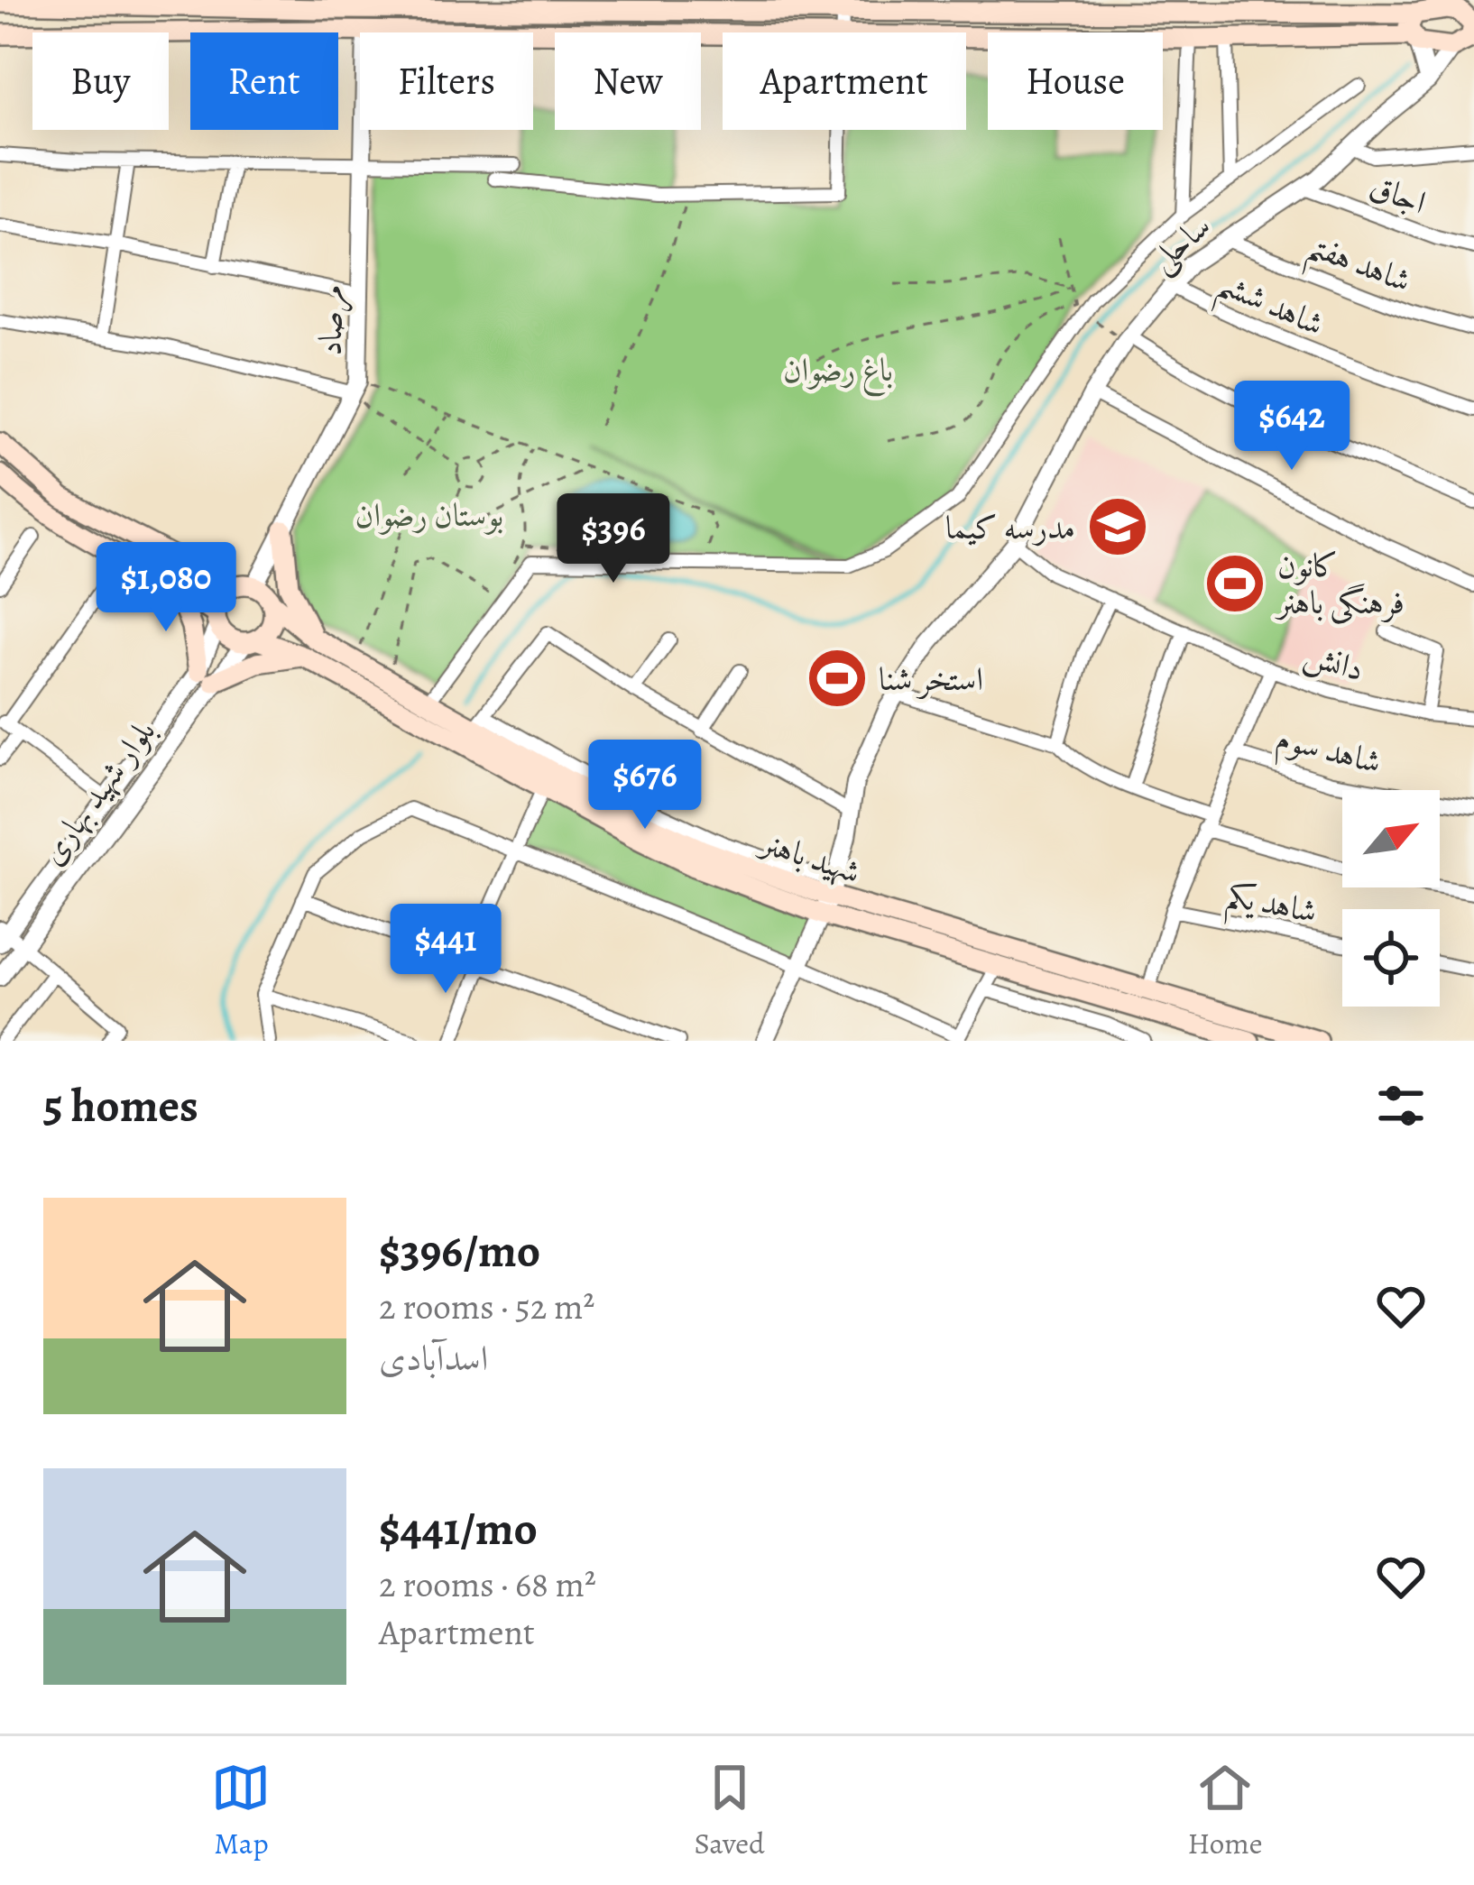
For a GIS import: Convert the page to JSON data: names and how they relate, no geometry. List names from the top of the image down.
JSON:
{
  "streets": {
    "main road": ["شهید باهنر"],
    "street": [
      "اجاق",
      "ساحلی",
      "شاهد هفتم",
      "شاهد ششم",
      "مرصاد",
      "دانش",
      "شاهد سوم",
      "بلوار شهید بهاری",
      "شاهد یکم"
    ]
  },
  "crossings": [
    ["اجاق", "ساحلی"],
    ["ساحلی", "شاهد هفتم"],
    ["ساحلی", "شاهد ششم"],
    ["ساحلی", "دانش"],
    ["ساحلی", "شهید باهنر"],
    ["مرصاد", "بلوار شهید بهاری"],
    ["مرصاد", "شهید باهنر"],
    ["بلوار شهید بهاری", "شهید باهنر"]
  ],
  "parks": ["باغ رضوان", "بوستان رضوان"],
  "places": {
    "school or university": ["مدرسه کیما"],
    "sports": ["کانون فرهنگی باهنر", "استخر شنا"]
  },
  "north": "top right",
  "page": {
    "chip": [
      "Buy",
      "Rent",
      "Filters",
      "New",
      "Apartment",
      "House"
    ],
    "price": [
      "$642",
      "$396",
      "$1,080",
      "$676",
      "$441"
    ],
    "heading": "5 homes",
    "list": [
      {
        "name": "$396/mo",
        "note": "2 rooms · 52 m² · اسدآبادی"
      },
      {
        "name": "$441/mo",
        "note": "2 rooms · 68 m² · Apartment"
      }
    ],
    "tabs": ["Map", "Saved", "Home"]
  }
}
